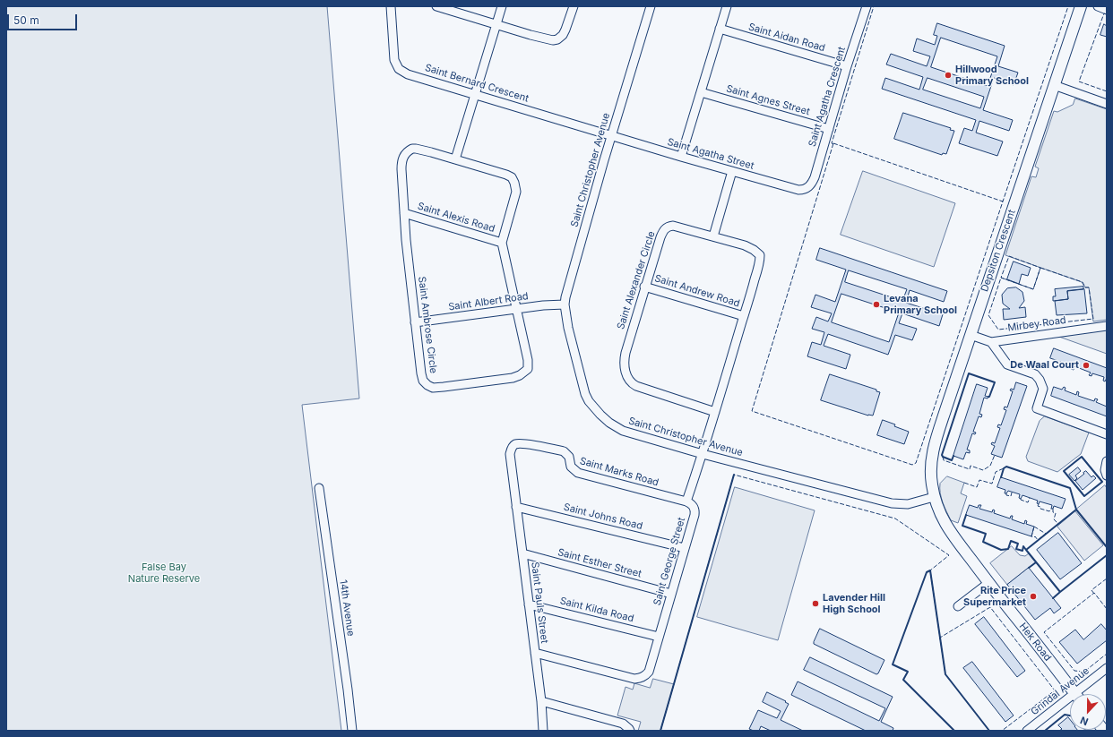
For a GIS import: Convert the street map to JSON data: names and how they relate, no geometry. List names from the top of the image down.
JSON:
{
  "streets": {
    "street": [
      "Saint Aidan Road",
      "Saint Bernard Crescent",
      "Saint Agatha Crescent",
      "Saint Agnes Street",
      "Saint Agatha Street",
      "Saint Christopher Avenue",
      "Saint Alexis Road",
      "Depsiton Crescent",
      "Saint Alexander Circle",
      "Saint Andrew Road",
      "Saint Albert Road",
      "Mirbey Road",
      "Saint Ambrose Circle",
      "Saint Marks Road",
      "Saint Johns Road",
      "Saint George Street",
      "Saint Esther Street",
      "Saint Pauls Street",
      "14th Avenue",
      "Saint Kilda Road",
      "Hek Road",
      "Grindal Avenue"
    ]
  },
  "crossings": [
    ["Saint Aidan Road", "Saint Agatha Crescent"],
    ["Saint Bernard Crescent", "Saint Agatha Street"],
    ["Saint Bernard Crescent", "Saint Christopher Avenue"],
    ["Saint Agatha Crescent", "Saint Agnes Street"],
    ["Saint Agatha Crescent", "Saint Agatha Street"],
    ["Saint Agatha Street", "Saint Christopher Avenue"],
    ["Saint Christopher Avenue", "Depsiton Crescent"],
    ["Saint Christopher Avenue", "Saint Alexander Circle"],
    ["Saint Christopher Avenue", "Saint Albert Road"],
    ["Saint Christopher Avenue", "Hek Road"],
    ["Saint Alexis Road", "Saint Ambrose Circle"],
    ["Depsiton Crescent", "Mirbey Road"],
    ["Depsiton Crescent", "Hek Road"],
    ["Saint Alexander Circle", "Saint Andrew Road"],
    ["Saint Albert Road", "Saint Ambrose Circle"],
    ["Saint Marks Road", "Saint Johns Road"],
    ["Saint Marks Road", "Saint George Street"],
    ["Saint Marks Road", "Saint Pauls Street"],
    ["Saint Johns Road", "Saint George Street"],
    ["Saint Johns Road", "Saint Pauls Street"],
    ["Saint George Street", "Saint Esther Street"],
    ["Saint George Street", "Saint Pauls Street"],
    ["Saint George Street", "Saint Kilda Road"],
    ["Saint Esther Street", "Saint Pauls Street"],
    ["Saint Pauls Street", "Saint Kilda Road"]
  ],
  "parks": ["False Bay Nature Reserve"],
  "places": [
    "Hillwood Primary School",
    "Levana Primary School",
    "De Waal Court",
    "Rite Price Supermarket",
    "Lavender Hill High School"
  ],
  "scale_bar": "50 m",
  "north": "bottom"
}
